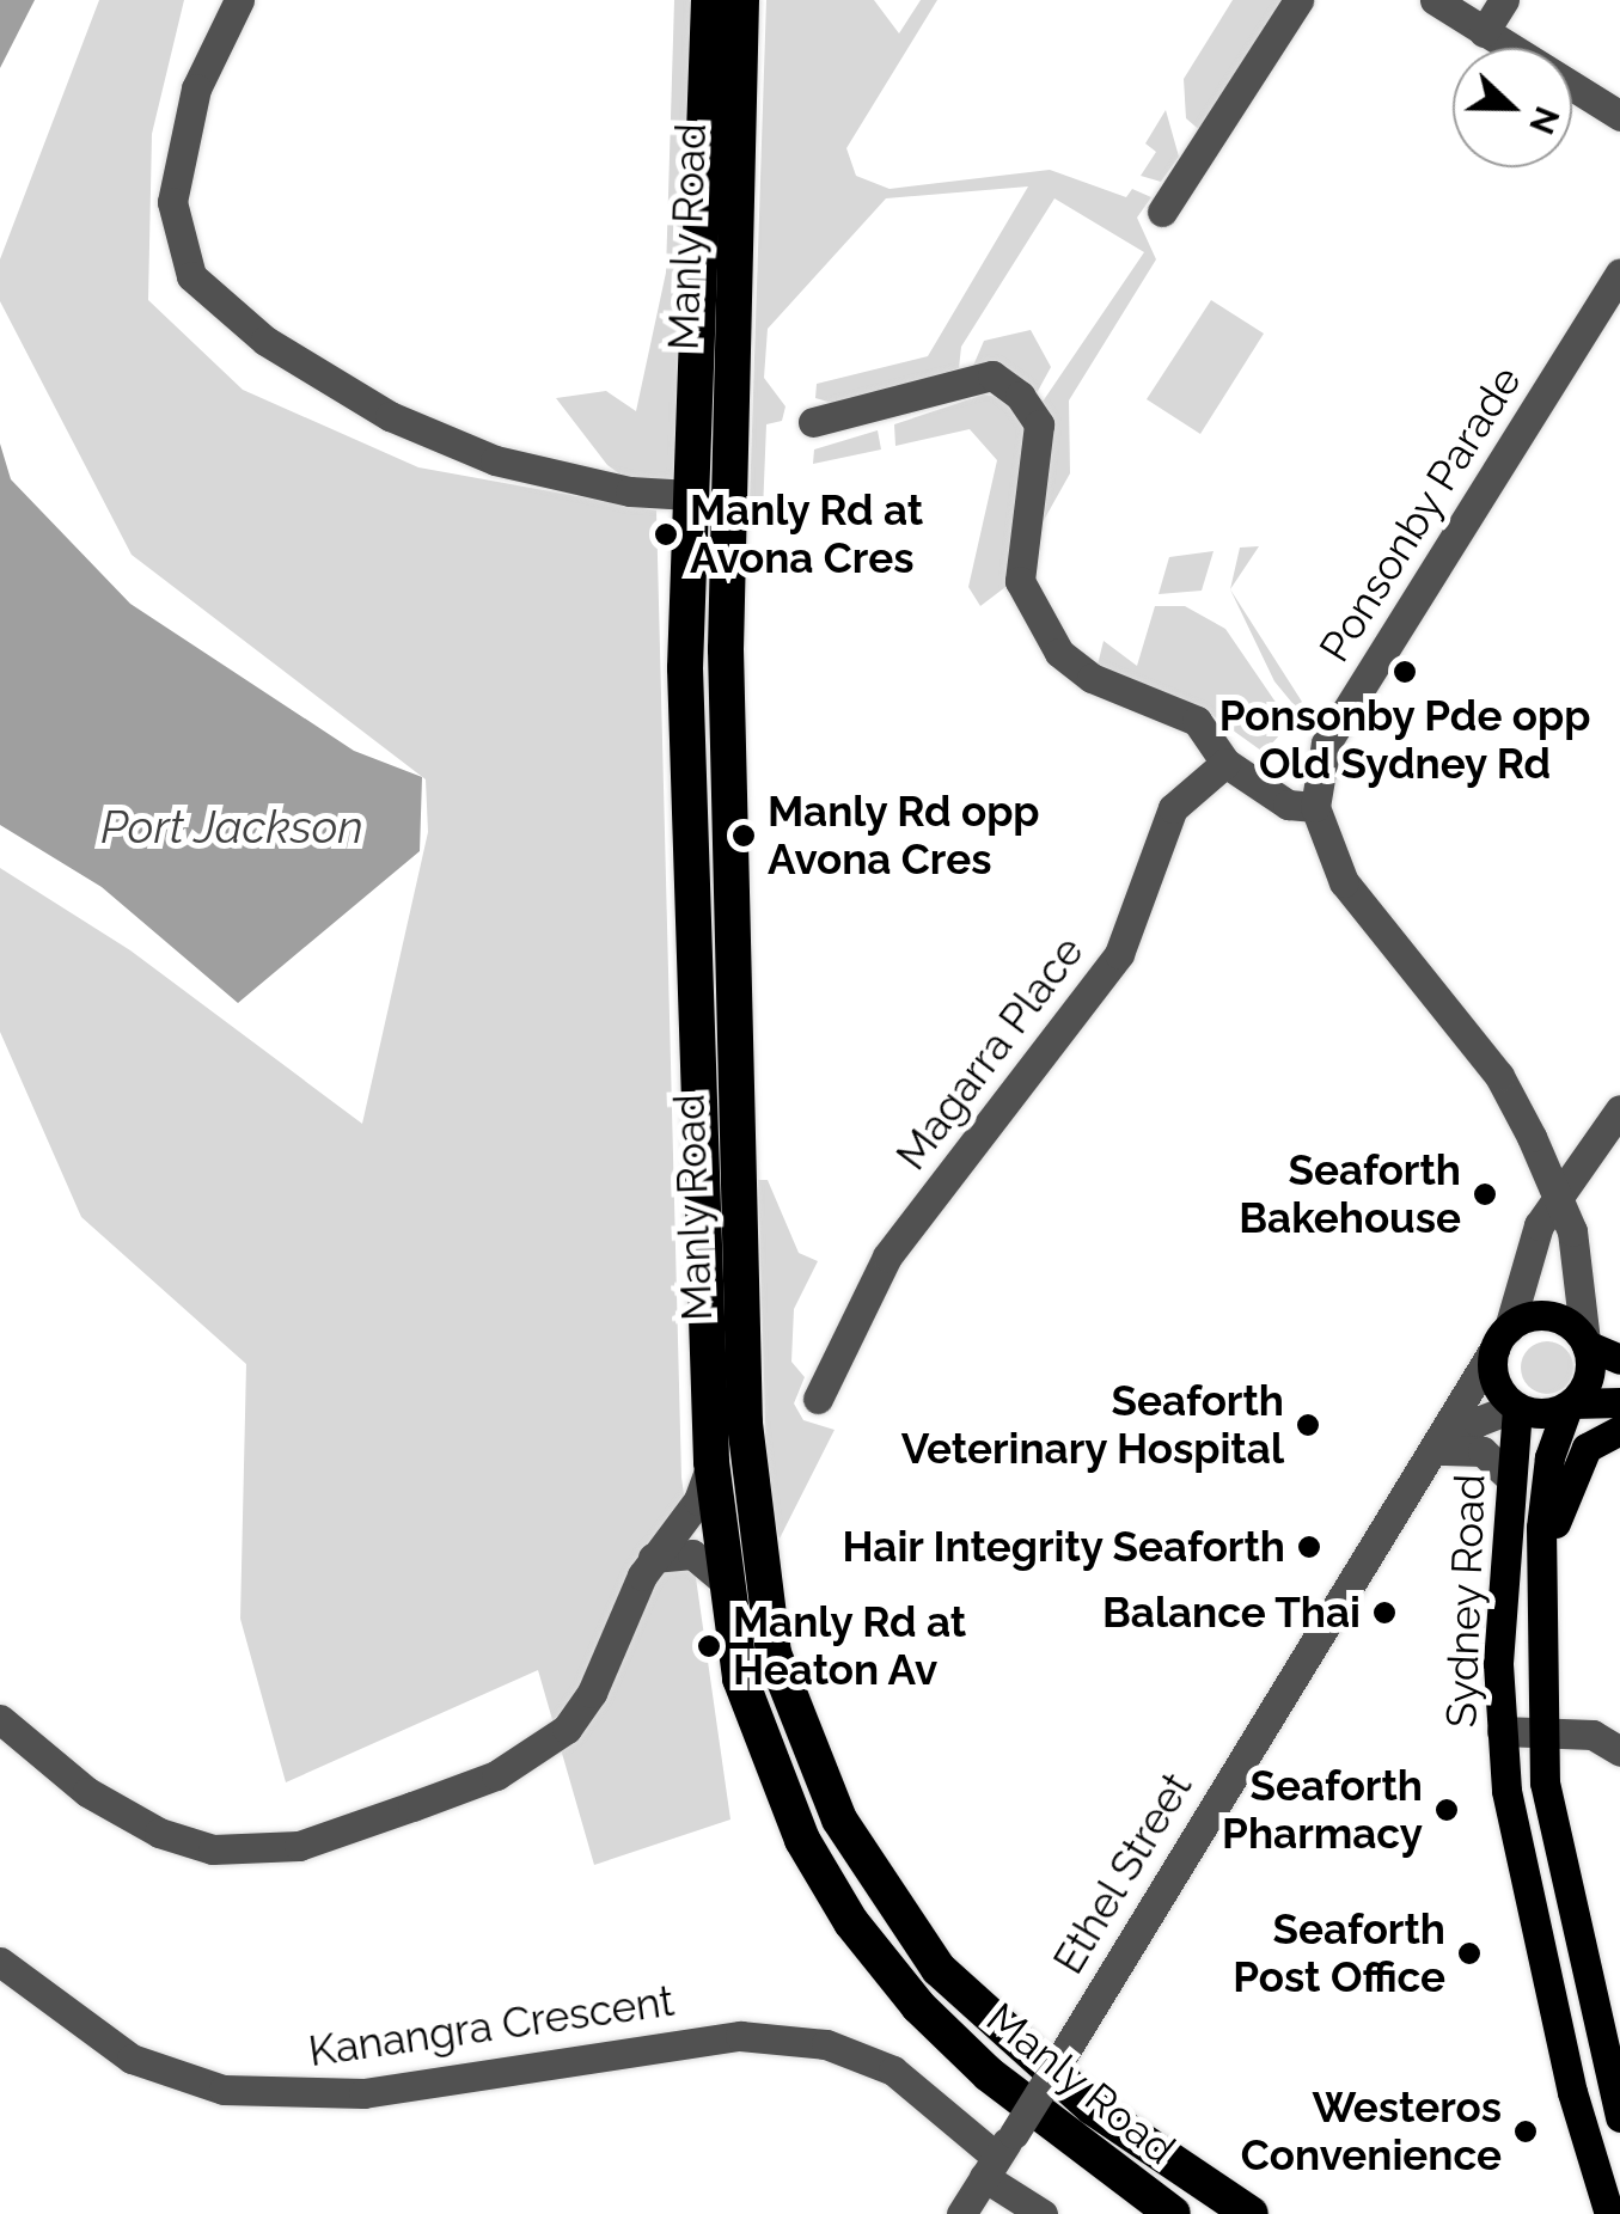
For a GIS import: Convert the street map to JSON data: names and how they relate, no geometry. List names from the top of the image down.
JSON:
{
  "streets": {
    "highway": ["Manly Road"],
    "main road": ["Sydney Road"],
    "street": [
      "Ponsonby Parade",
      "Magarra Place",
      "Ethel Street",
      "Kanangra Crescent"
    ]
  },
  "crossings": [
    ["Sydney Road", "Ethel Street"],
    ["Ethel Street", "Kanangra Crescent"]
  ],
  "water": ["Port Jackson"],
  "places": [
    "Manly Rd at Avona Cres",
    "Ponsonby Pde opp Old Sydney Rd",
    "Manly Rd opp Avona Cres",
    "Seaforth Bakehouse",
    "Seaforth Veterinary Hospital",
    "Hair Integrity Seaforth",
    "Balance Thai",
    "Manly Rd at Heaton Av",
    "Seaforth Pharmacy",
    "Seaforth Post Office",
    "Westeros Convenience"
  ],
  "north": "right"
}
